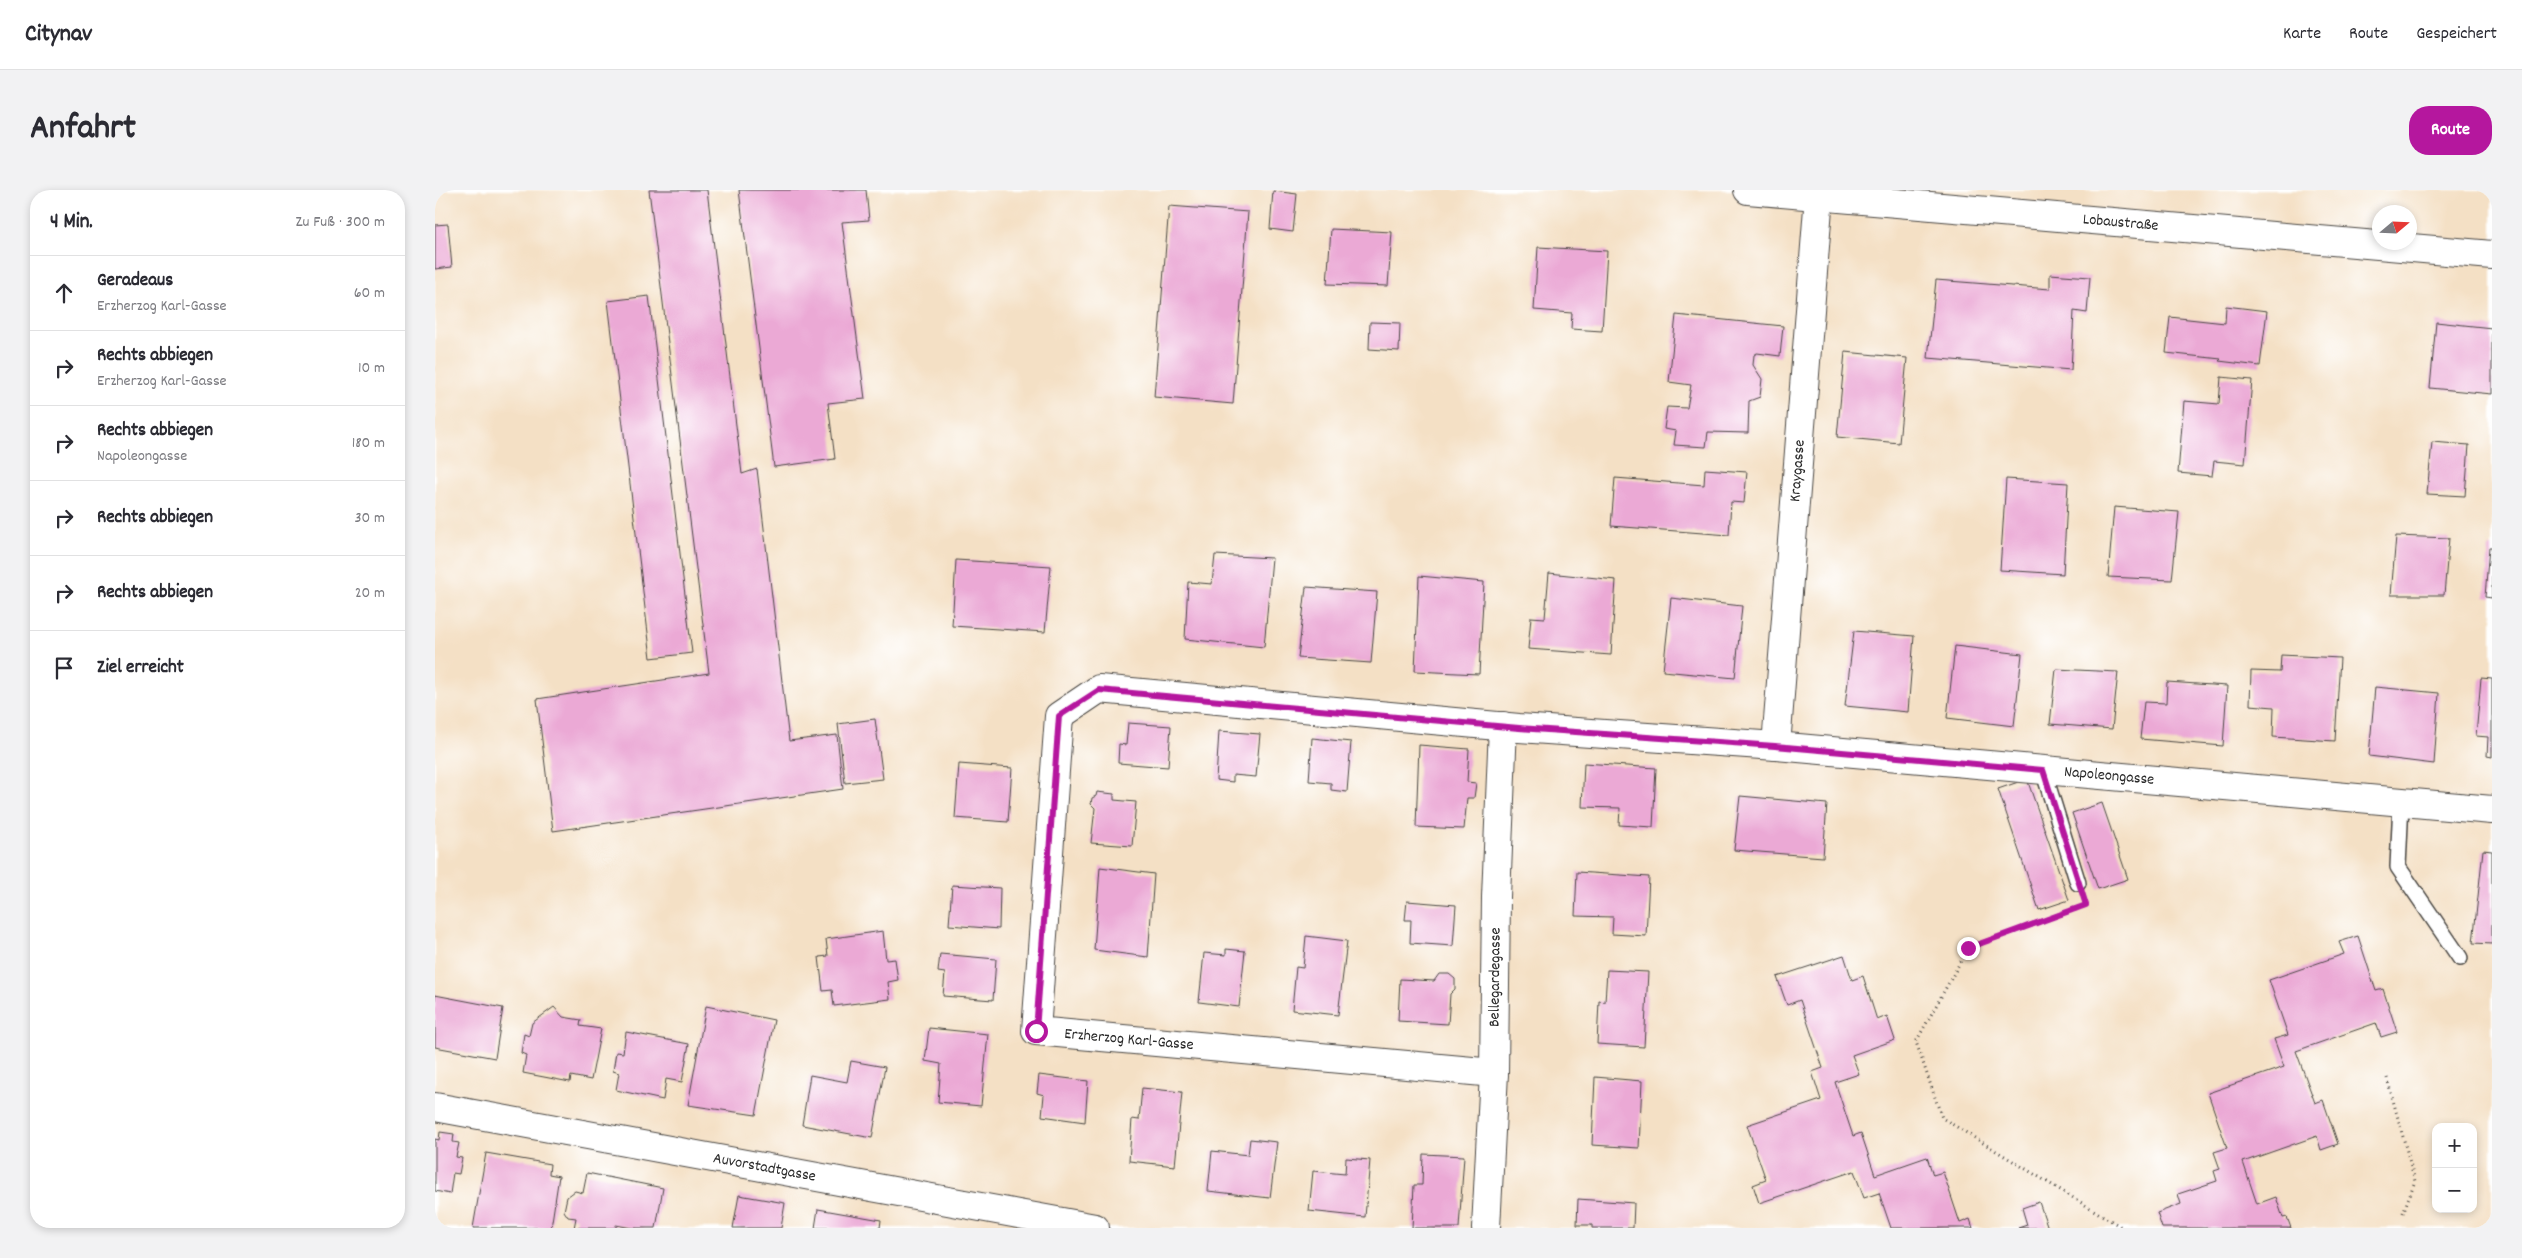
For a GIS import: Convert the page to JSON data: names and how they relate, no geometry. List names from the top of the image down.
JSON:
{
  "streets": {
    "street": [
      "Lobaustraße",
      "Kraygasse",
      "Napoleongasse",
      "Bellegardegasse",
      "Erzherzog Karl-Gasse",
      "Auvorstadtgasse"
    ]
  },
  "crossings": [
    ["Lobaustraße", "Kraygasse"],
    ["Kraygasse", "Napoleongasse"],
    ["Napoleongasse", "Bellegardegasse"],
    ["Napoleongasse", "Erzherzog Karl-Gasse"],
    ["Bellegardegasse", "Erzherzog Karl-Gasse"]
  ],
  "north": "right",
  "page": {
    "header": "Citynav",
    "nav": ["Karte", "Route", "Gespeichert"],
    "title": "Anfahrt",
    "buttons": "Route",
    "heading": ["4 Min.", "Zu Fuß · 300 m"],
    "list": [
      ["Geradeaus", "Erzherzog Karl-Gasse", "60 m"],
      ["Rechts abbiegen", "Erzherzog Karl-Gasse", "10 m"],
      ["Rechts abbiegen", "Napoleongasse", "180 m"],
      ["Rechts abbiegen", "30 m"],
      ["Rechts abbiegen", "20 m"],
      "Ziel erreicht"
    ],
    "map_buttons": ["+", "−"]
  }
}
